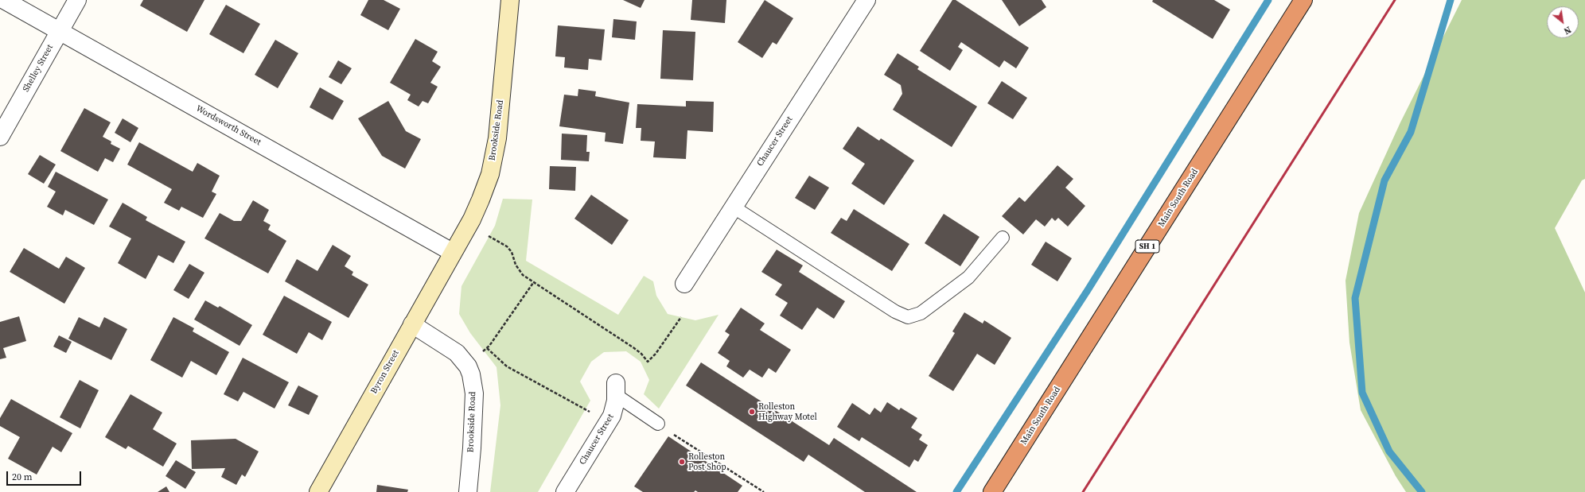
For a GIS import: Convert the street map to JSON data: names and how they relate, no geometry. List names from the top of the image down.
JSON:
{
  "streets": {
    "highway": ["Main South Road", "SH 1"],
    "street": [
      "Shelley Street",
      "Wordsworth Street",
      "Brookside Road",
      "Chaucer Street",
      "Byron Street"
    ]
  },
  "crossings": [
    ["Shelley Street", "Wordsworth Street"],
    ["Wordsworth Street", "Brookside Road"],
    ["Wordsworth Street", "Byron Street"],
    ["Brookside Road", "Byron Street"]
  ],
  "places": ["Rolleston Highway Motel", "Rolleston Post Shop"],
  "scale_bar": "20 m",
  "north": "bottom right"
}
